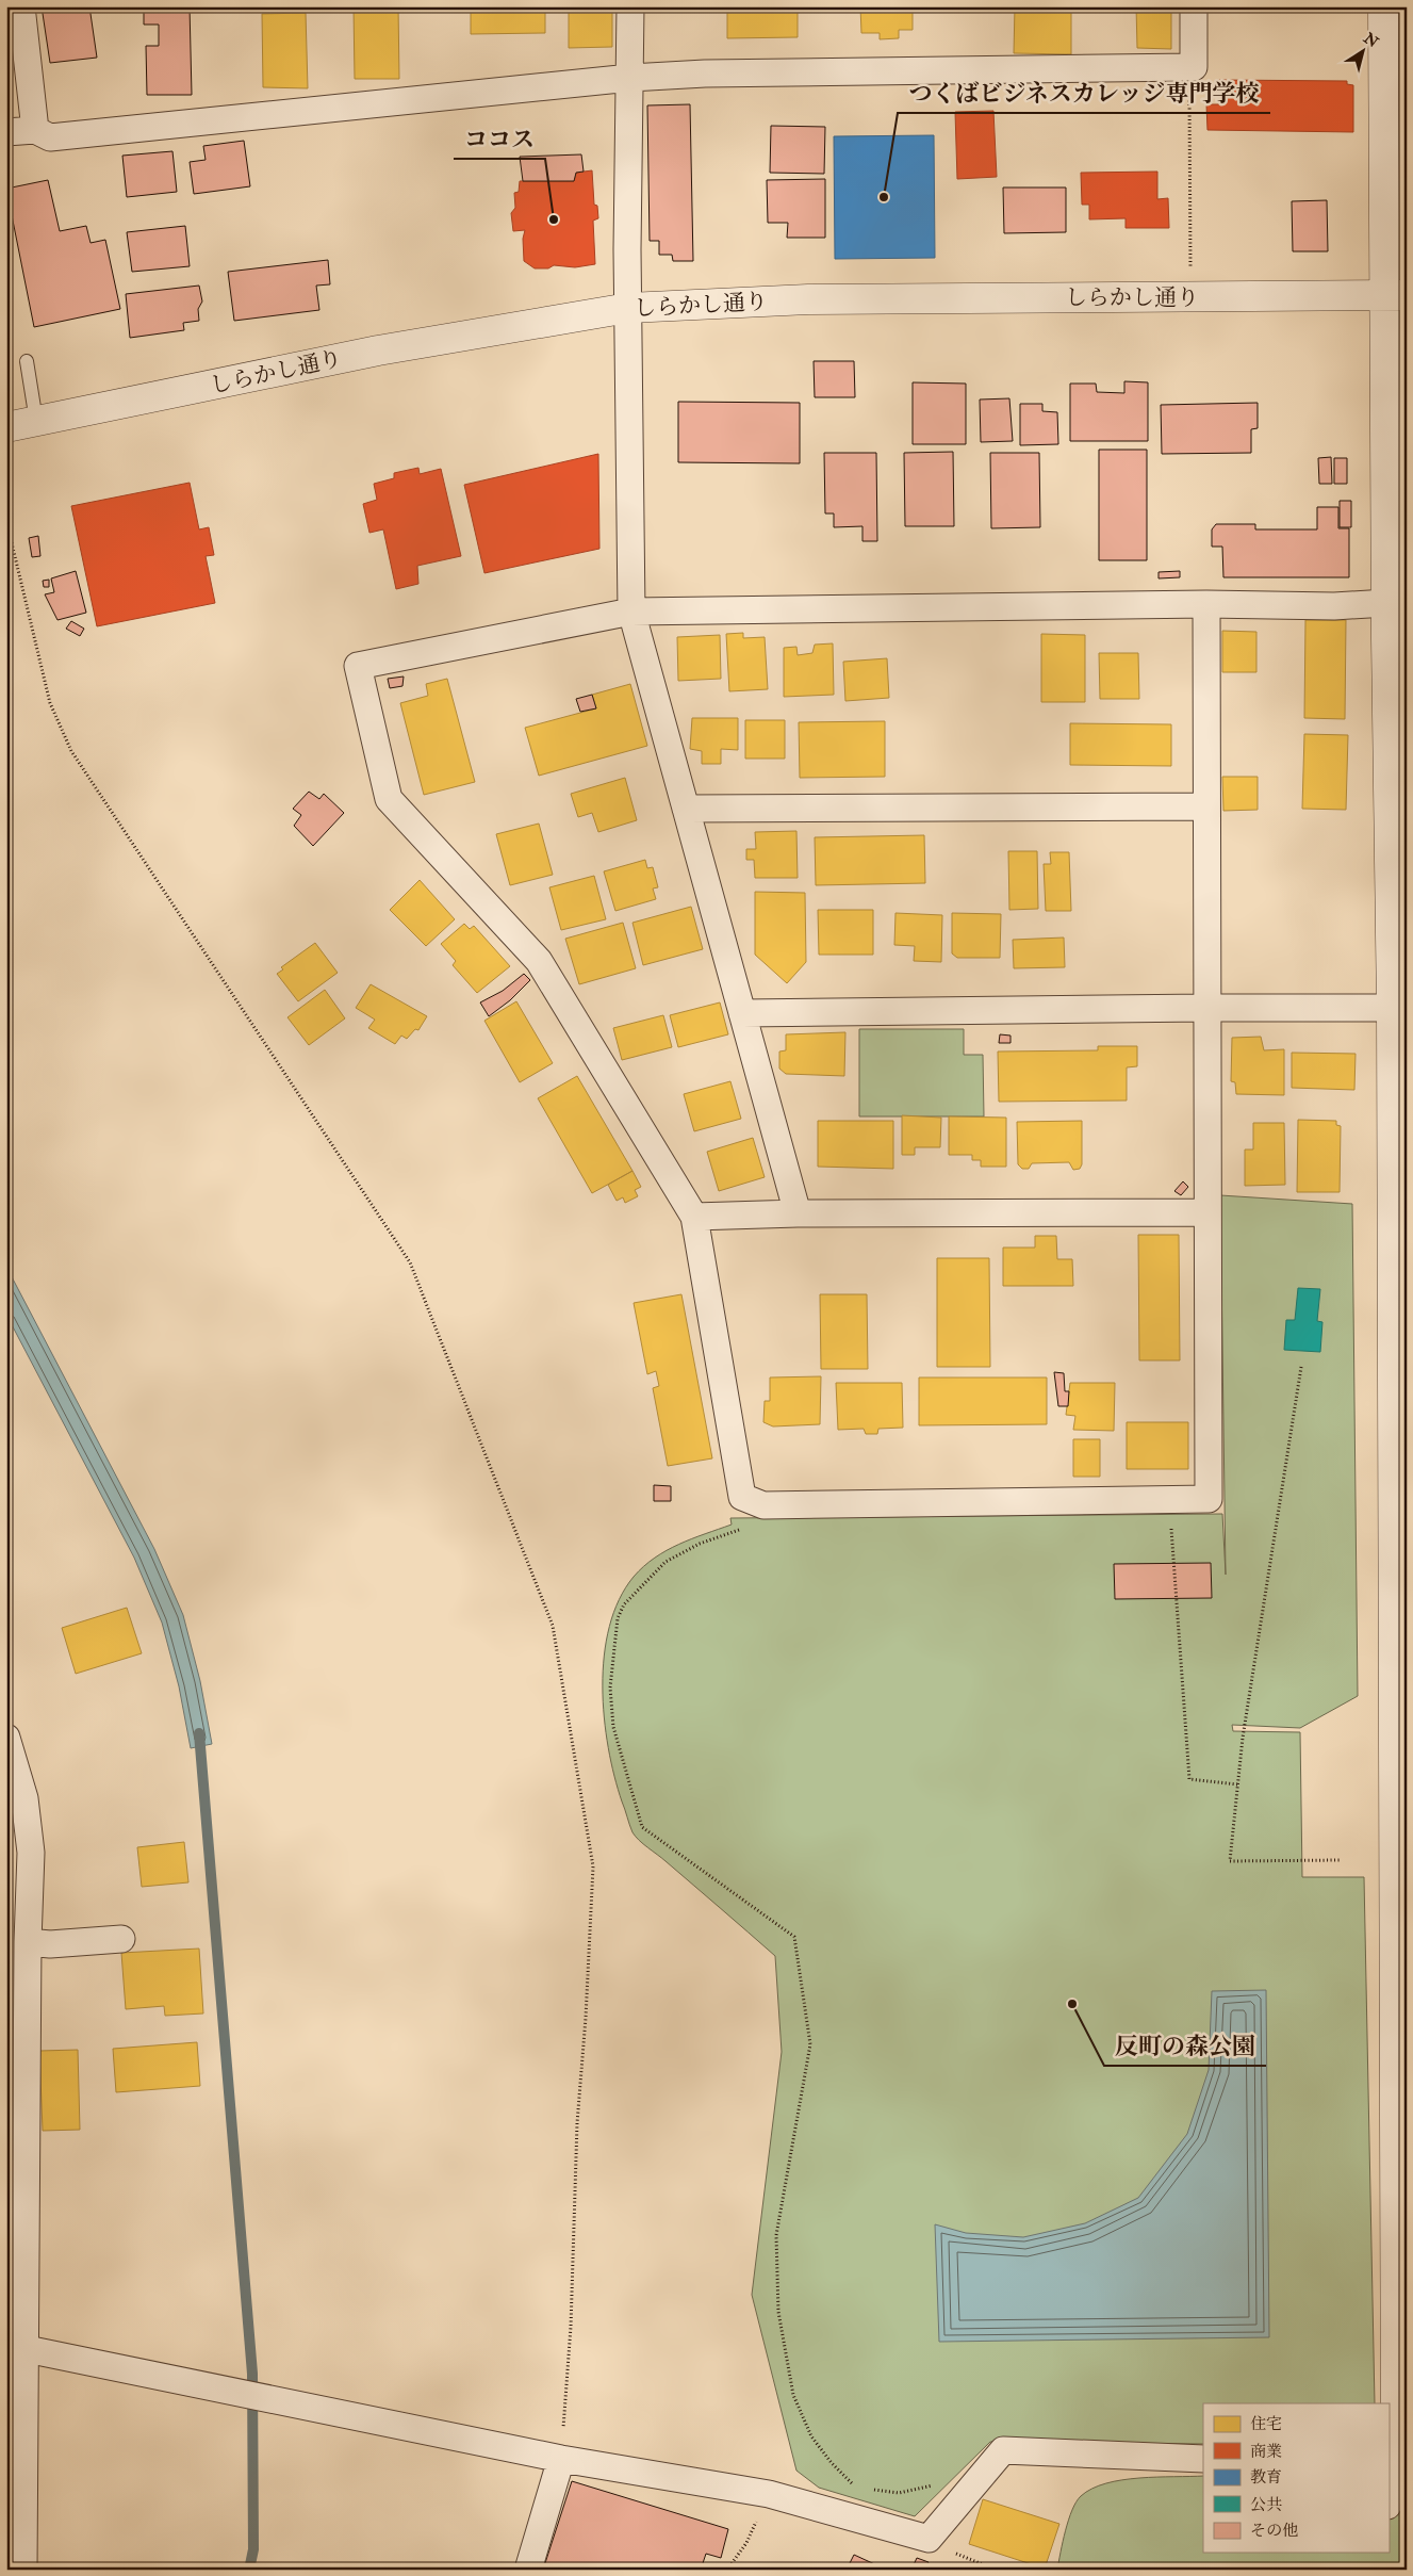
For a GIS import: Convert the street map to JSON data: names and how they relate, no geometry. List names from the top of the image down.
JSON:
{
  "streets": {
    "street": ["しらかし通り"]
  },
  "places": ["つくばビジネスカレッジ専門学校", "ココス", "反町の森公園"],
  "legend": [
    "住宅",
    "商業",
    "教育",
    "公共",
    "その他"
  ],
  "north": "top right"
}
